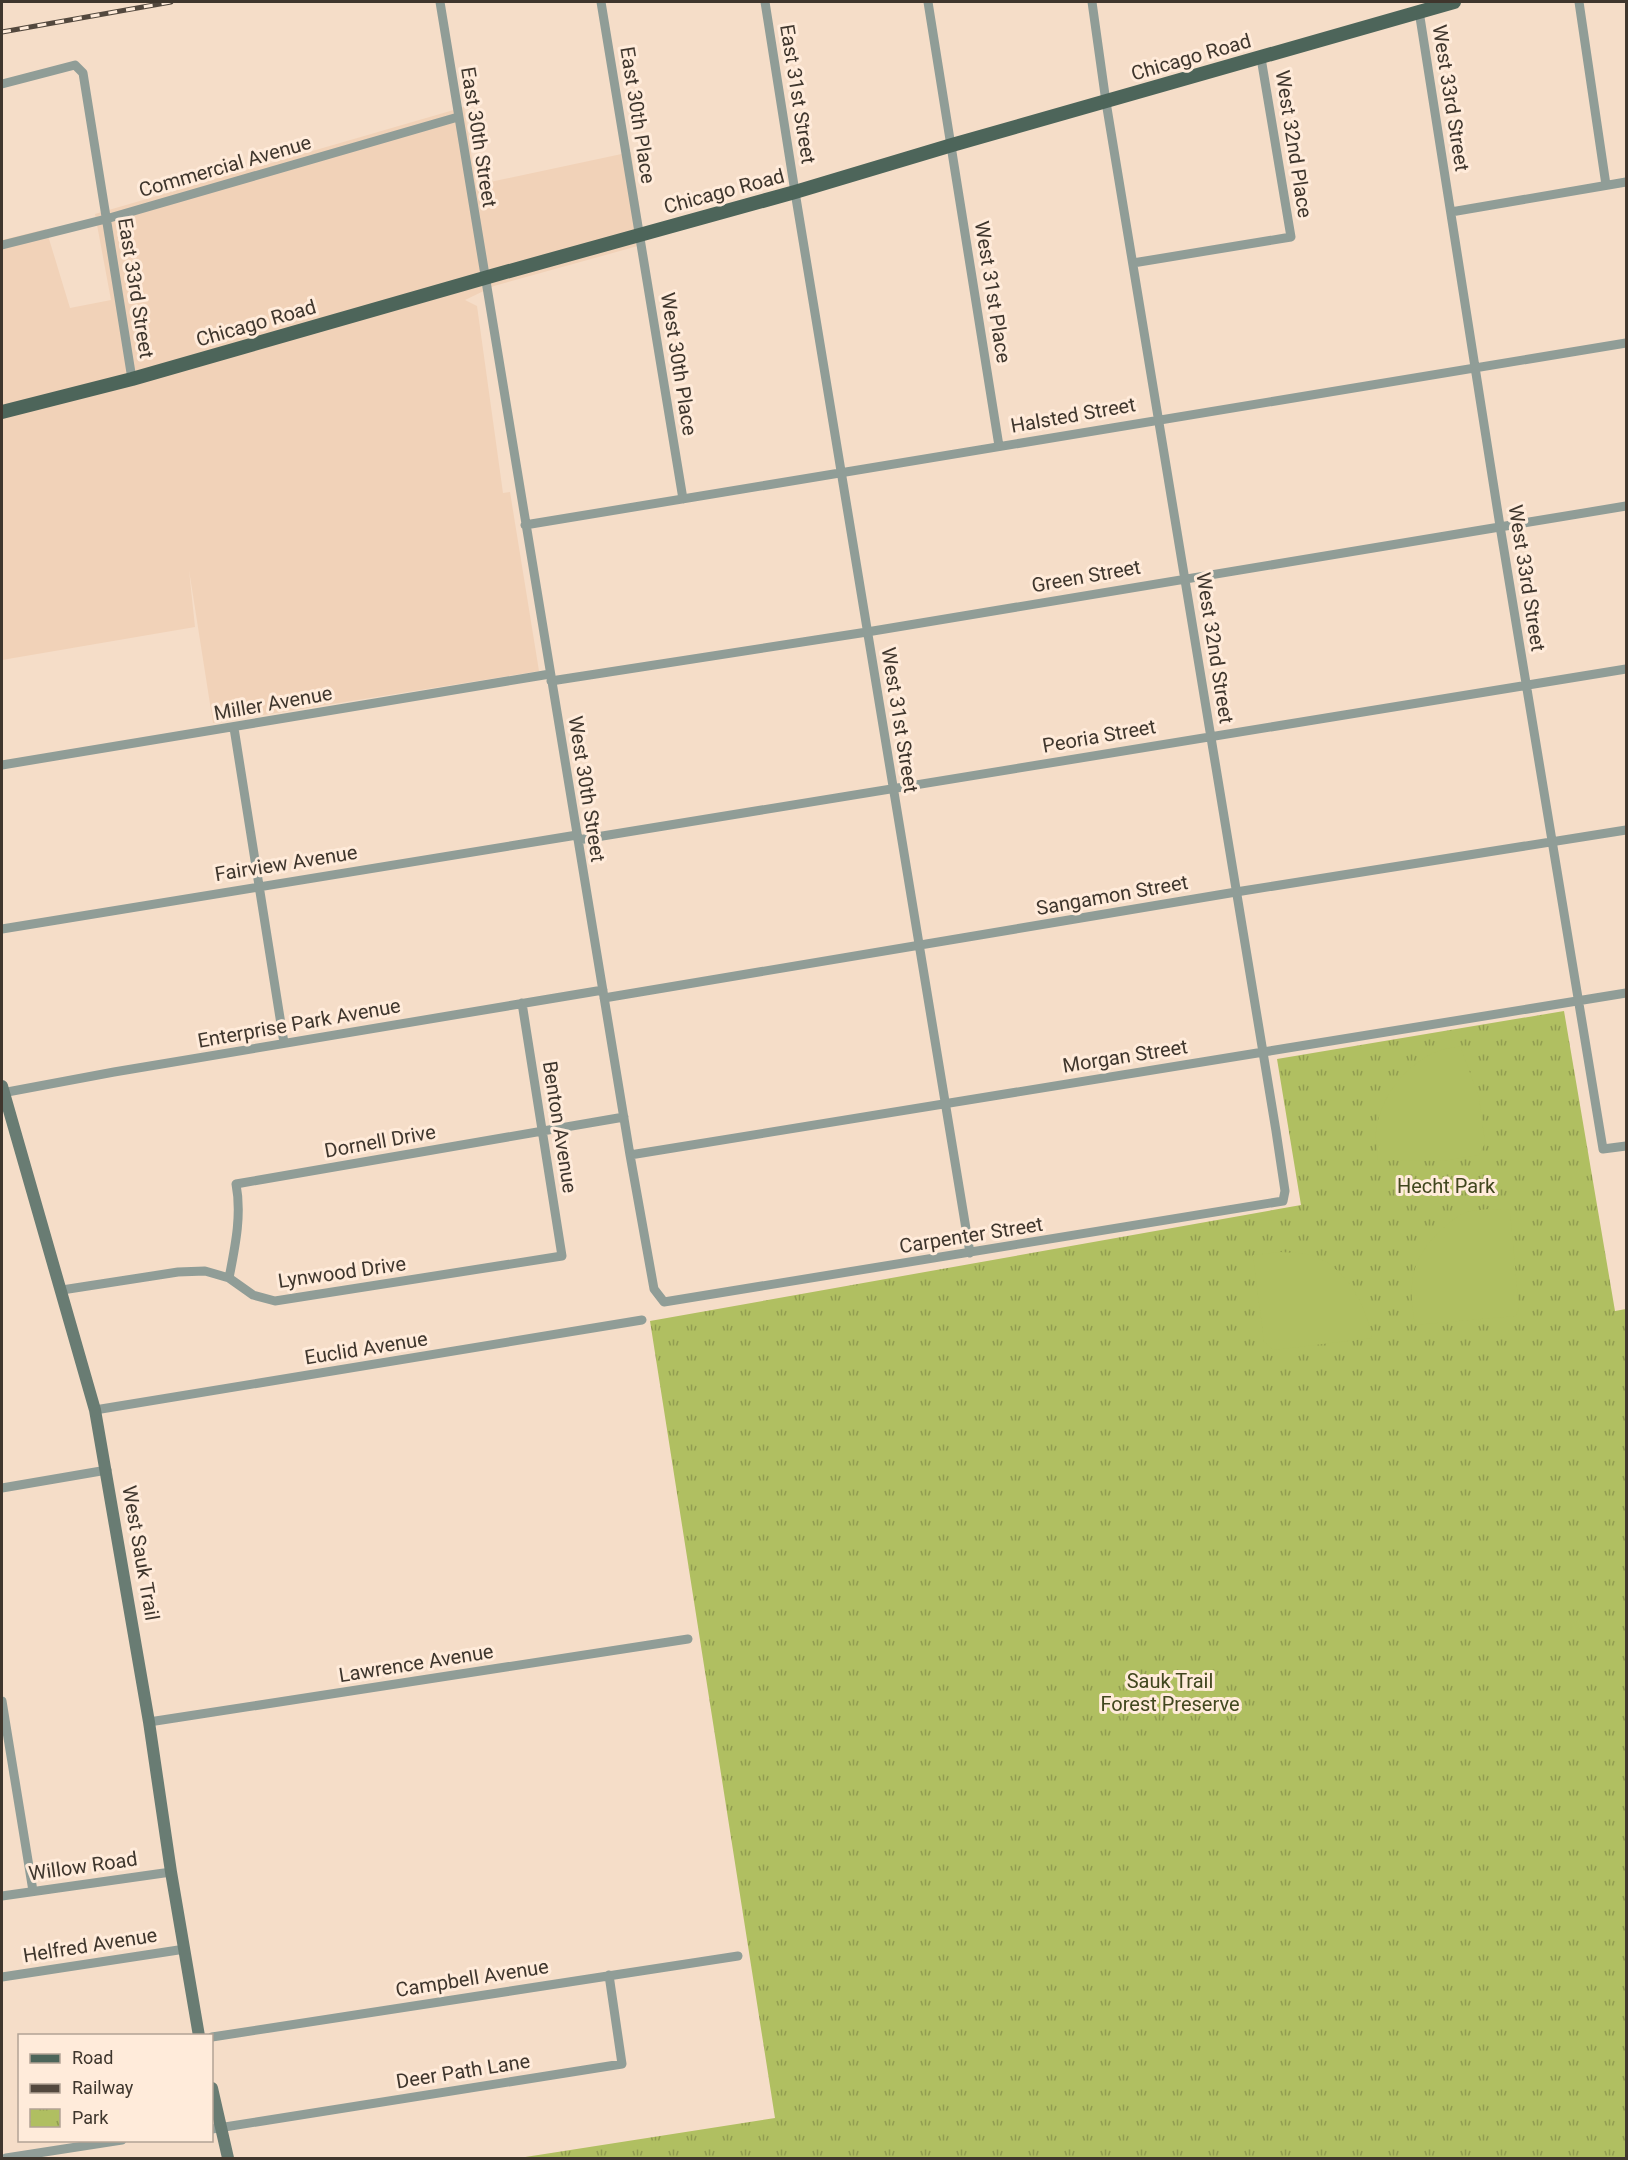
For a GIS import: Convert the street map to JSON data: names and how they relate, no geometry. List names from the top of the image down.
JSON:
{
  "streets": {
    "main road": ["Chicago Road", "West Sauk Trail"],
    "street": [
      "East 31st Street",
      "West 33rd Street",
      "East 30th Place",
      "East 30th Street",
      "West 32nd Place",
      "Commercial Avenue",
      "East 33rd Street",
      "West 31st Place",
      "West 30th Place",
      "Halsted Street",
      "Green Street",
      "West 32nd Street",
      "Miller Avenue",
      "West 31st Street",
      "Peoria Street",
      "West 30th Street",
      "Fairview Avenue",
      "Sangamon Street",
      "Enterprise Park Avenue",
      "Morgan Street",
      "Benton Avenue",
      "Dornell Drive",
      "Carpenter Street",
      "Lynwood Drive",
      "Euclid Avenue",
      "Lawrence Avenue",
      "Willow Road",
      "Helfred Avenue",
      "Campbell Avenue",
      "Deer Path Lane"
    ]
  },
  "crossings": [
    ["Chicago Road", "East 31st Street"],
    ["Chicago Road", "West 33rd Street"],
    ["Chicago Road", "East 30th Place"],
    ["Chicago Road", "East 30th Street"],
    ["Chicago Road", "West 32nd Place"],
    ["Chicago Road", "East 33rd Street"],
    ["Chicago Road", "West 31st Place"],
    ["Chicago Road", "West 30th Place"],
    ["Chicago Road", "West 32nd Street"],
    ["Chicago Road", "West 31st Street"],
    ["Chicago Road", "West 30th Street"],
    ["East 31st Street", "West 31st Street"],
    ["West 33rd Street", "Halsted Street"],
    ["West 33rd Street", "Green Street"],
    ["West 33rd Street", "Peoria Street"],
    ["West 33rd Street", "Sangamon Street"],
    ["West 33rd Street", "Morgan Street"],
    ["East 30th Place", "West 30th Place"],
    ["East 30th Street", "Commercial Avenue"],
    ["East 30th Street", "West 30th Street"],
    ["West 32nd Place", "West 32nd Street"],
    ["Commercial Avenue", "East 33rd Street"],
    ["West 31st Place", "Halsted Street"],
    ["West 30th Place", "Halsted Street"],
    ["Halsted Street", "West 32nd Street"],
    ["Halsted Street", "West 31st Street"],
    ["Halsted Street", "West 30th Street"],
    ["Green Street", "West 32nd Street"],
    ["Green Street", "Miller Avenue"],
    ["Green Street", "West 31st Street"],
    ["Green Street", "West 30th Street"],
    ["West 32nd Street", "Peoria Street"],
    ["West 32nd Street", "Sangamon Street"],
    ["West 32nd Street", "Morgan Street"],
    ["West 32nd Street", "Carpenter Street"],
    ["Miller Avenue", "West 30th Street"],
    ["West 31st Street", "Peoria Street"],
    ["West 31st Street", "Sangamon Street"],
    ["West 31st Street", "Morgan Street"],
    ["West 31st Street", "Carpenter Street"],
    ["Peoria Street", "West 30th Street"],
    ["Peoria Street", "Fairview Avenue"],
    ["West 30th Street", "Fairview Avenue"],
    ["West 30th Street", "Sangamon Street"],
    ["West 30th Street", "Enterprise Park Avenue"],
    ["West 30th Street", "Morgan Street"],
    ["West 30th Street", "Dornell Drive"],
    ["West 30th Street", "Carpenter Street"],
    ["Sangamon Street", "Enterprise Park Avenue"],
    ["Enterprise Park Avenue", "Benton Avenue"],
    ["Enterprise Park Avenue", "West Sauk Trail"],
    ["Benton Avenue", "Dornell Drive"],
    ["Benton Avenue", "Lynwood Drive"],
    ["Dornell Drive", "Lynwood Drive"],
    ["Lynwood Drive", "West Sauk Trail"],
    ["Euclid Avenue", "West Sauk Trail"],
    ["West Sauk Trail", "Lawrence Avenue"],
    ["West Sauk Trail", "Willow Road"],
    ["West Sauk Trail", "Helfred Avenue"],
    ["Campbell Avenue", "Deer Path Lane"]
  ],
  "parks": ["Hecht Park", "Sauk Trail Forest Preserve"],
  "legend": ["Road", "Railway", "Park"]
}
